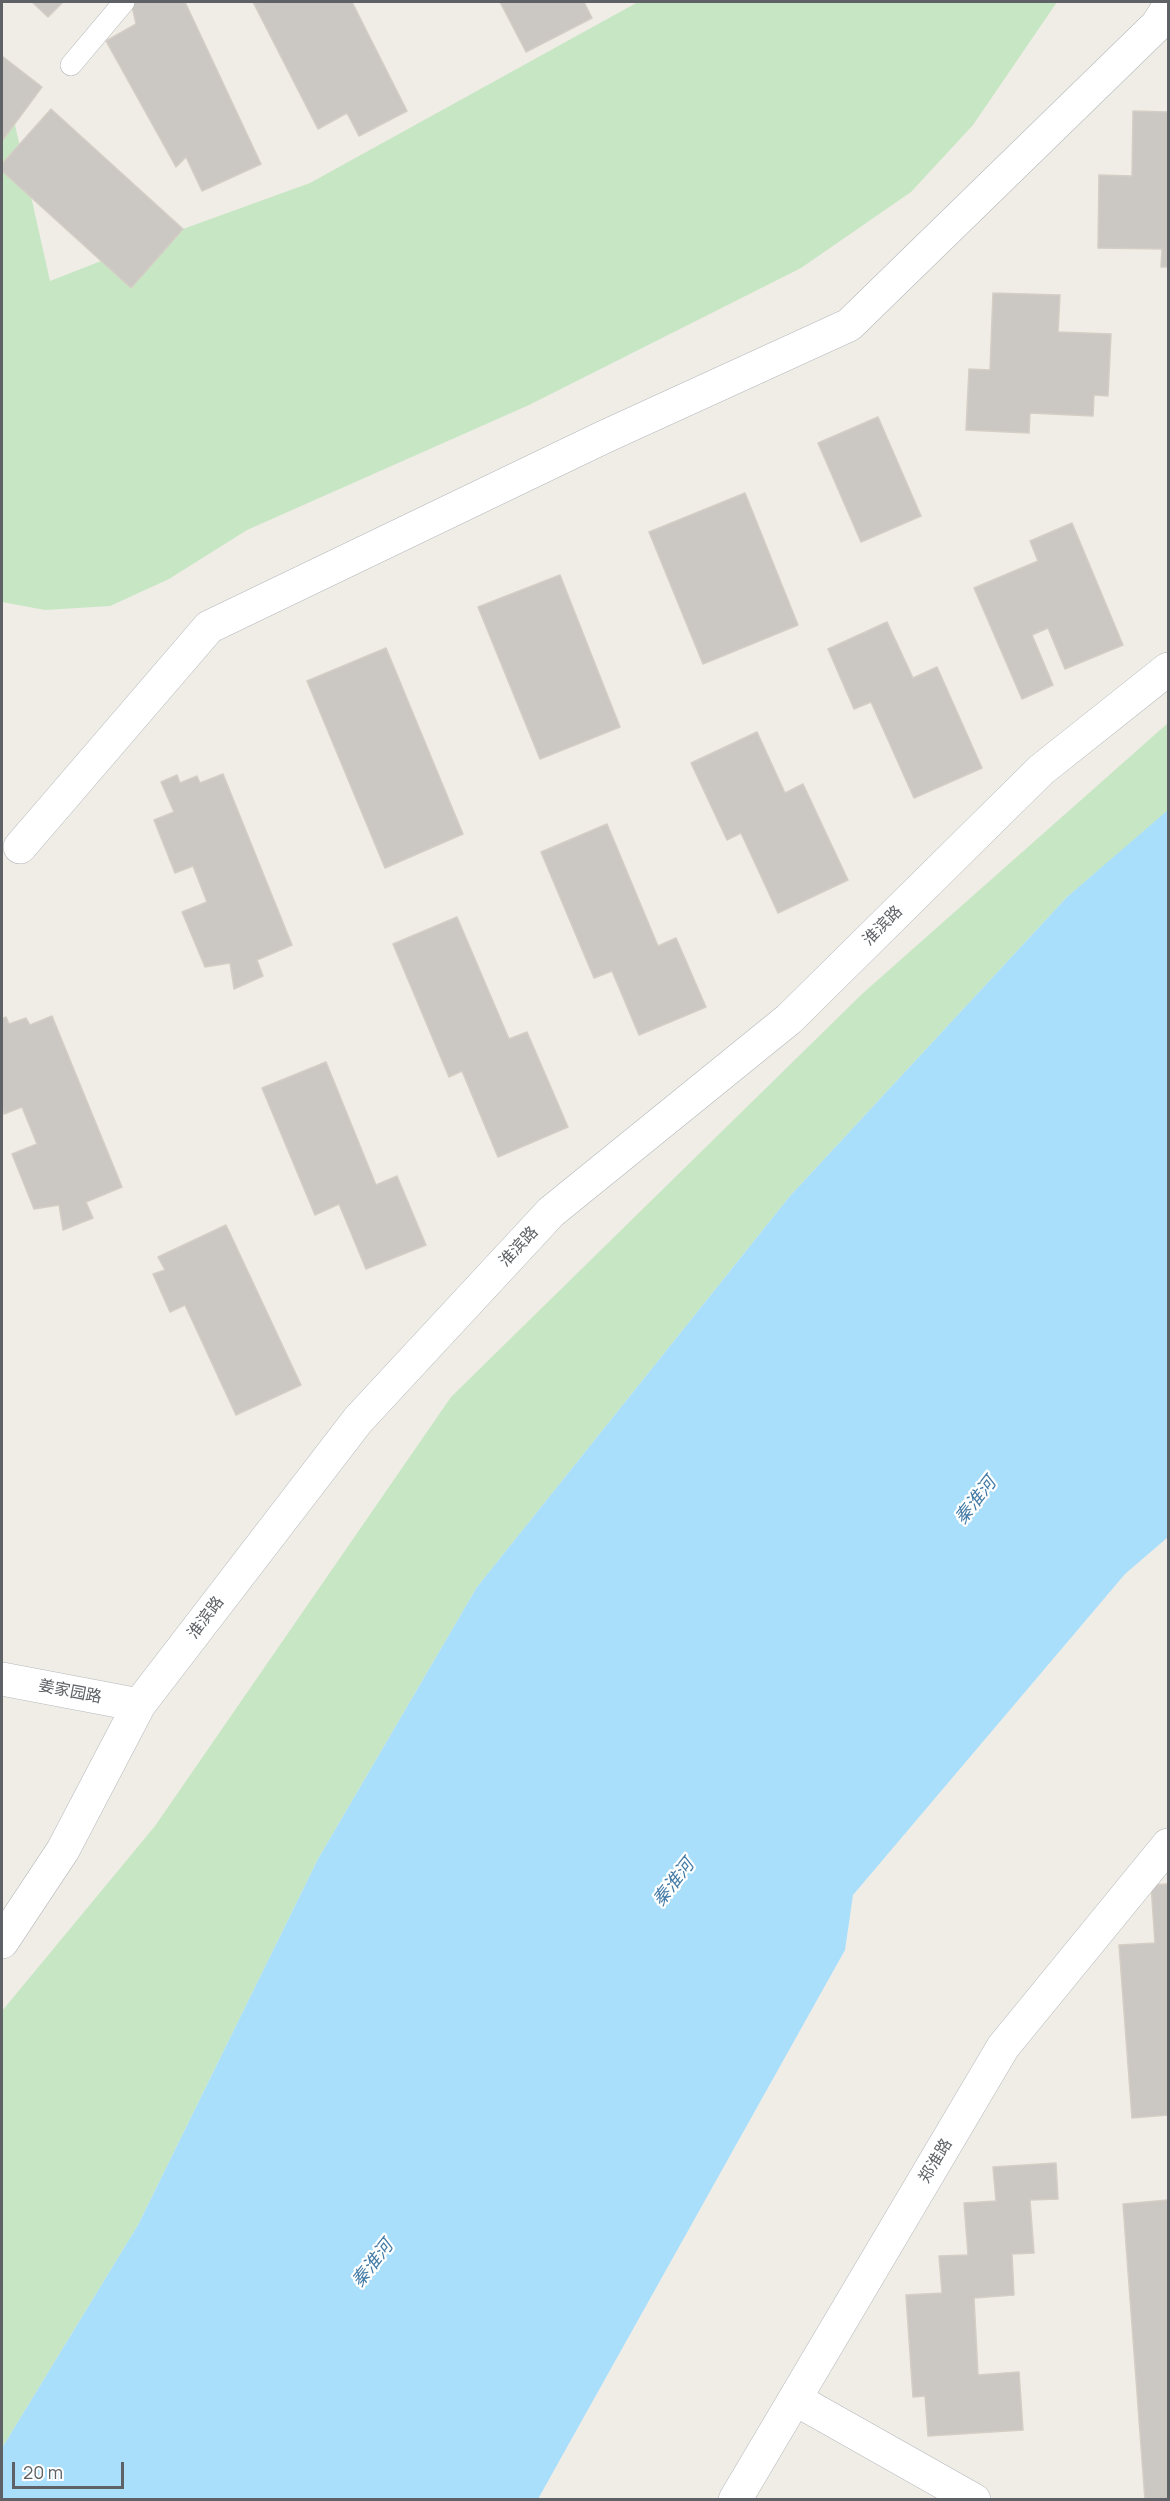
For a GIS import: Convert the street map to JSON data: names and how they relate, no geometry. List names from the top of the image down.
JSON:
{
  "streets": {
    "street": ["淮滨路", "姜家园路", "郑淮路"]
  },
  "crossings": [
    ["淮滨路", "姜家园路"]
  ],
  "water": ["秦淮河"],
  "scale_bar": "20 m"
}
